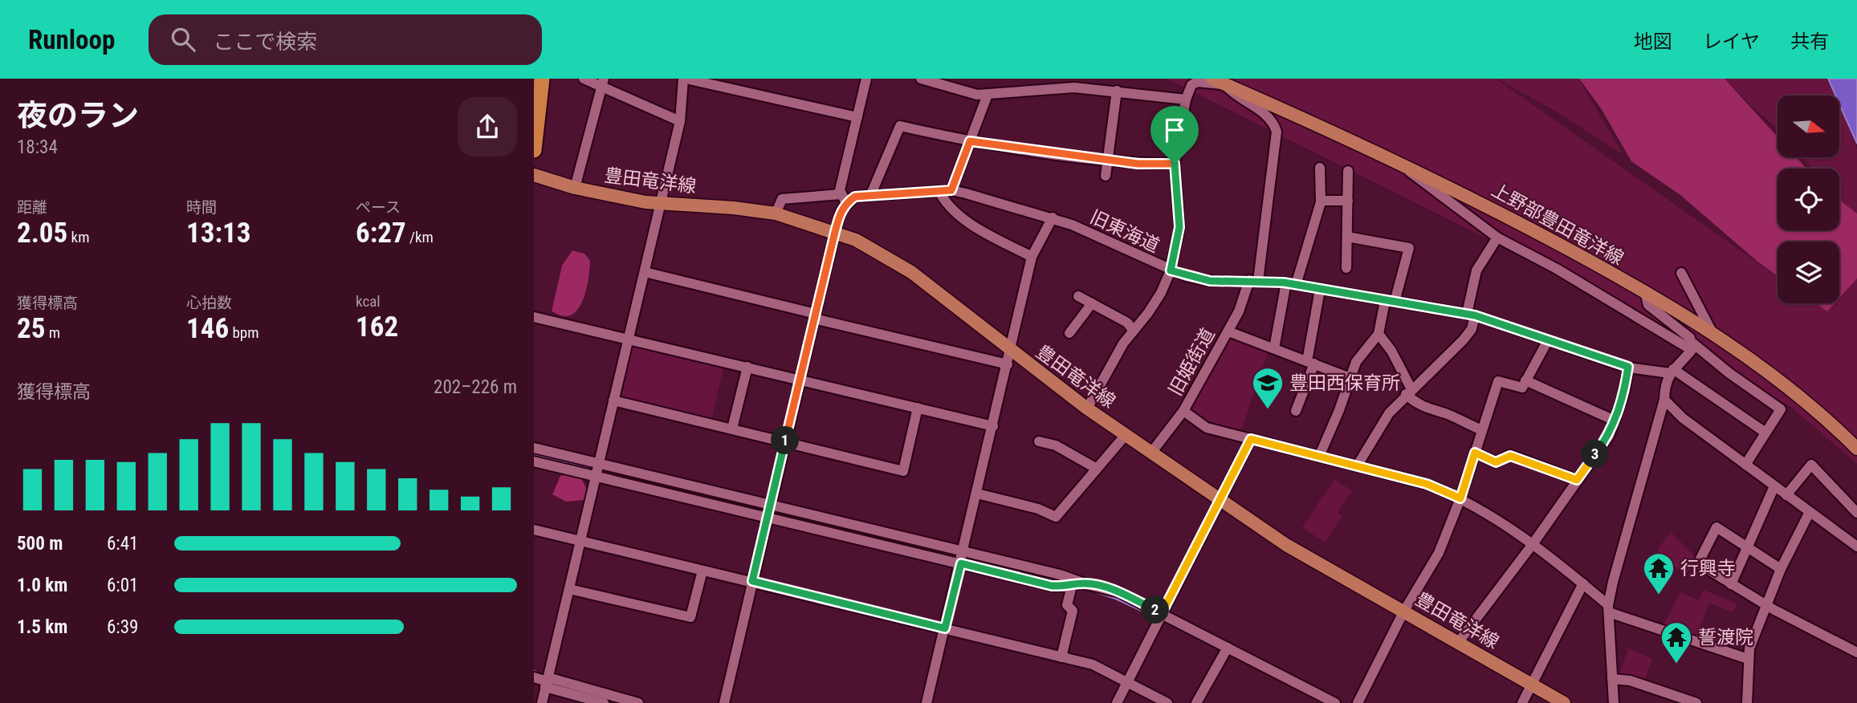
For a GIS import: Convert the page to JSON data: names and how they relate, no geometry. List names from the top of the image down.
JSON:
{
  "streets": {
    "main road": ["豊田竜洋線", "上野部豊田竜洋線"],
    "street": ["旧東海道", "旧姫街道"]
  },
  "crossings": [
    ["豊田竜洋線", "旧東海道"],
    ["豊田竜洋線", "旧姫街道"],
    ["上野部豊田竜洋線", "旧姫街道"],
    ["旧東海道", "旧姫街道"]
  ],
  "places": {
    "school or university": ["豊田西保育所"],
    "temple": ["行興寺", "誓渡院"]
  },
  "north": "right",
  "page": {
    "header": "Runloop",
    "search": "ここで検索",
    "nav": ["地図", "レイヤ", "共有"],
    "heading": ["夜のラン", "18:34"],
    "stats": [
      ["距離", "2.05 km"],
      ["時間", "13:13"],
      ["ペース", "6:27 /km"],
      ["獲得標高", "25 m"],
      ["心拍数", "146 bpm"],
      ["kcal", "162"]
    ],
    "chart": ["獲得標高", "202–226 m"],
    "pins": ["1", "3", "2"],
    "list": [
      {
        "name": "500 m",
        "note": "6:41"
      },
      {
        "name": "1.0 km",
        "note": "6:01"
      },
      {
        "name": "1.5 km",
        "note": "6:39"
      }
    ]
  }
}
